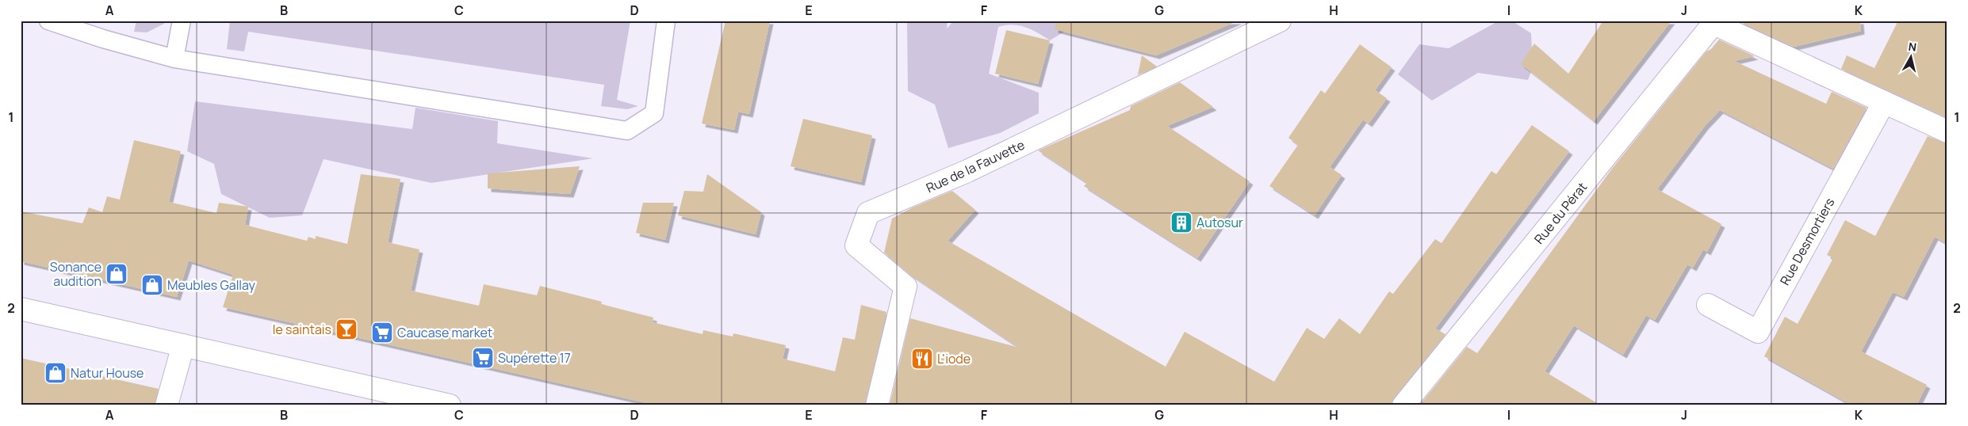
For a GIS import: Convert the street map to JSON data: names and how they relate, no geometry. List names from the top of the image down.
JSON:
{
  "streets": {
    "street": ["Rue de la Fauvette", "Rue du Pérat", "Rue Desmortiers"]
  },
  "places": {
    "building": ["Autosur"],
    "shop": ["Sonance audition", "Meubles Gallay", "Natur House"],
    "bar": ["le saintais"],
    "supermarket": ["Caucase market", "Supérette 17"],
    "restaurant": ["L'iode"]
  },
  "north": "top",
  "grid": {
    "columns": [
      "A",
      "B",
      "C",
      "D",
      "E",
      "F",
      "G",
      "H",
      "I",
      "J",
      "K"
    ],
    "rows": ["1", "2"]
  }
}
